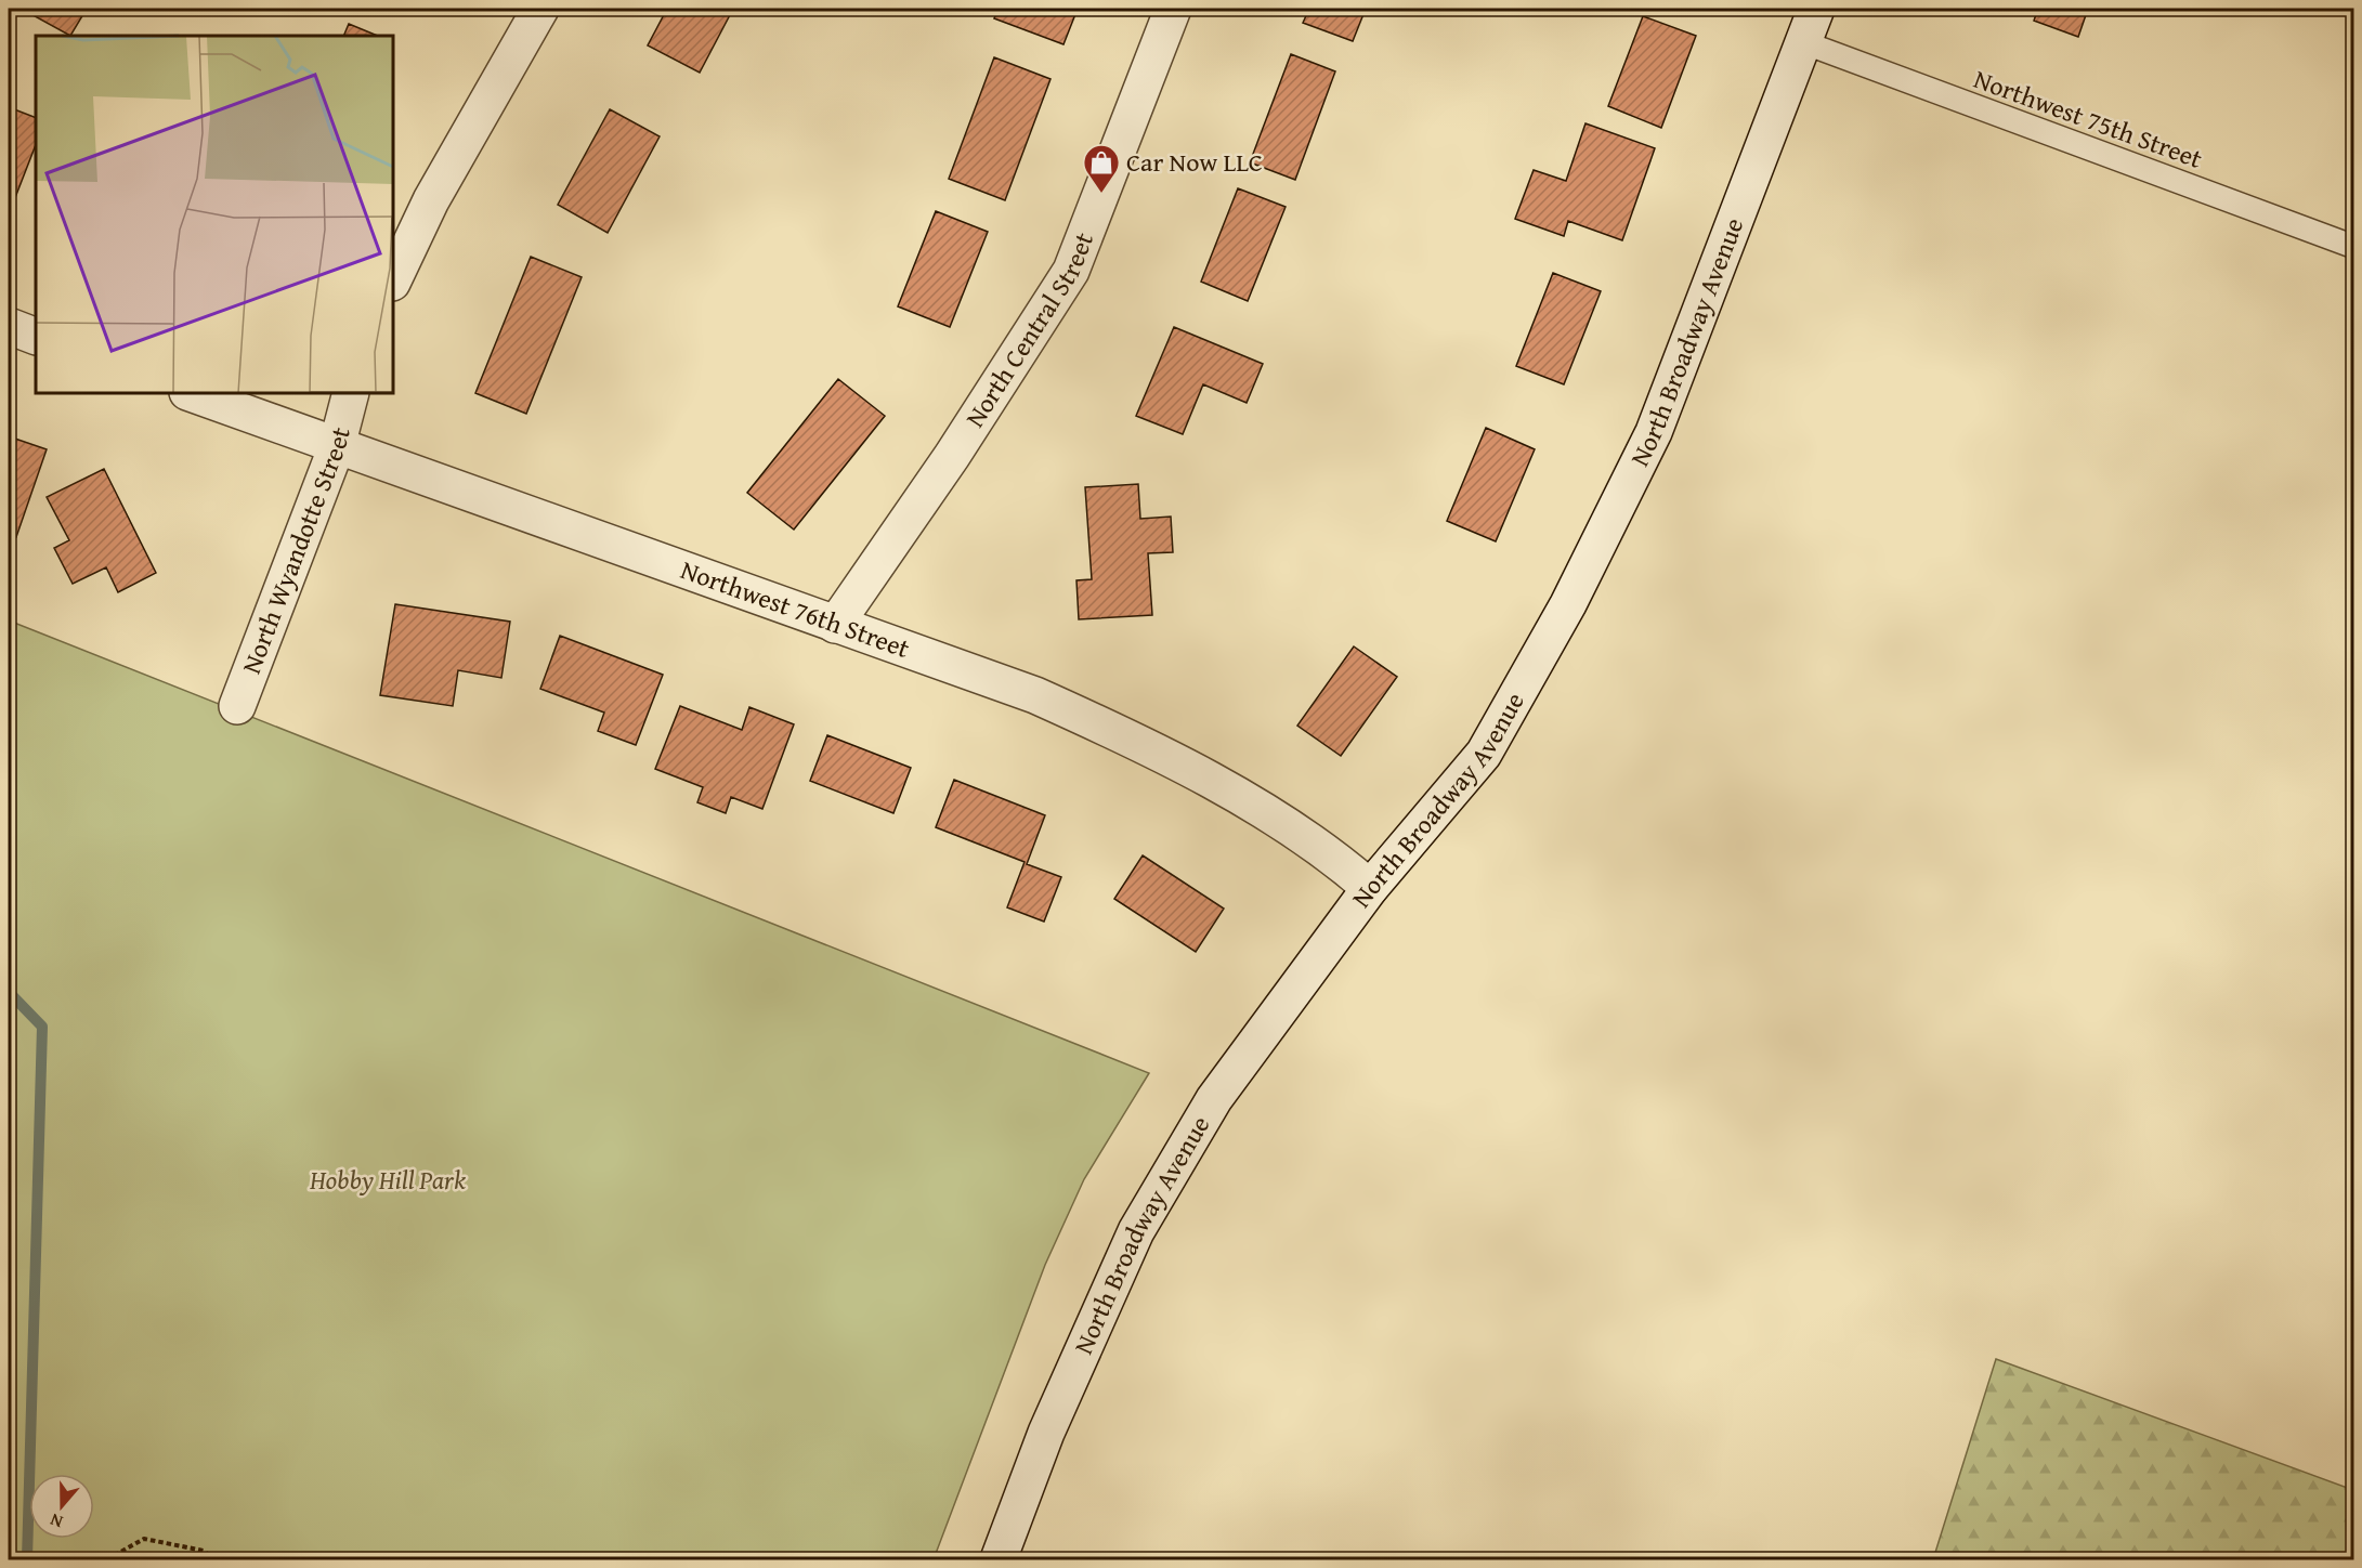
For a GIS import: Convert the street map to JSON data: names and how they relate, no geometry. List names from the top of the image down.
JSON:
{
  "streets": {
    "street": [
      "North Central Street",
      "North Broadway Avenue",
      "North Wyandotte Street",
      "Northwest 76th Street"
    ],
    "lane": ["Northwest 75th Street"]
  },
  "crossings": [
    ["Northwest 75th Street", "North Broadway Avenue"],
    ["North Central Street", "Northwest 76th Street"],
    ["North Broadway Avenue", "Northwest 76th Street"],
    ["North Wyandotte Street", "Northwest 76th Street"]
  ],
  "parks": ["Hobby Hill Park"],
  "places": {
    "shop": ["Car Now LLC"]
  },
  "north": "bottom"
}
